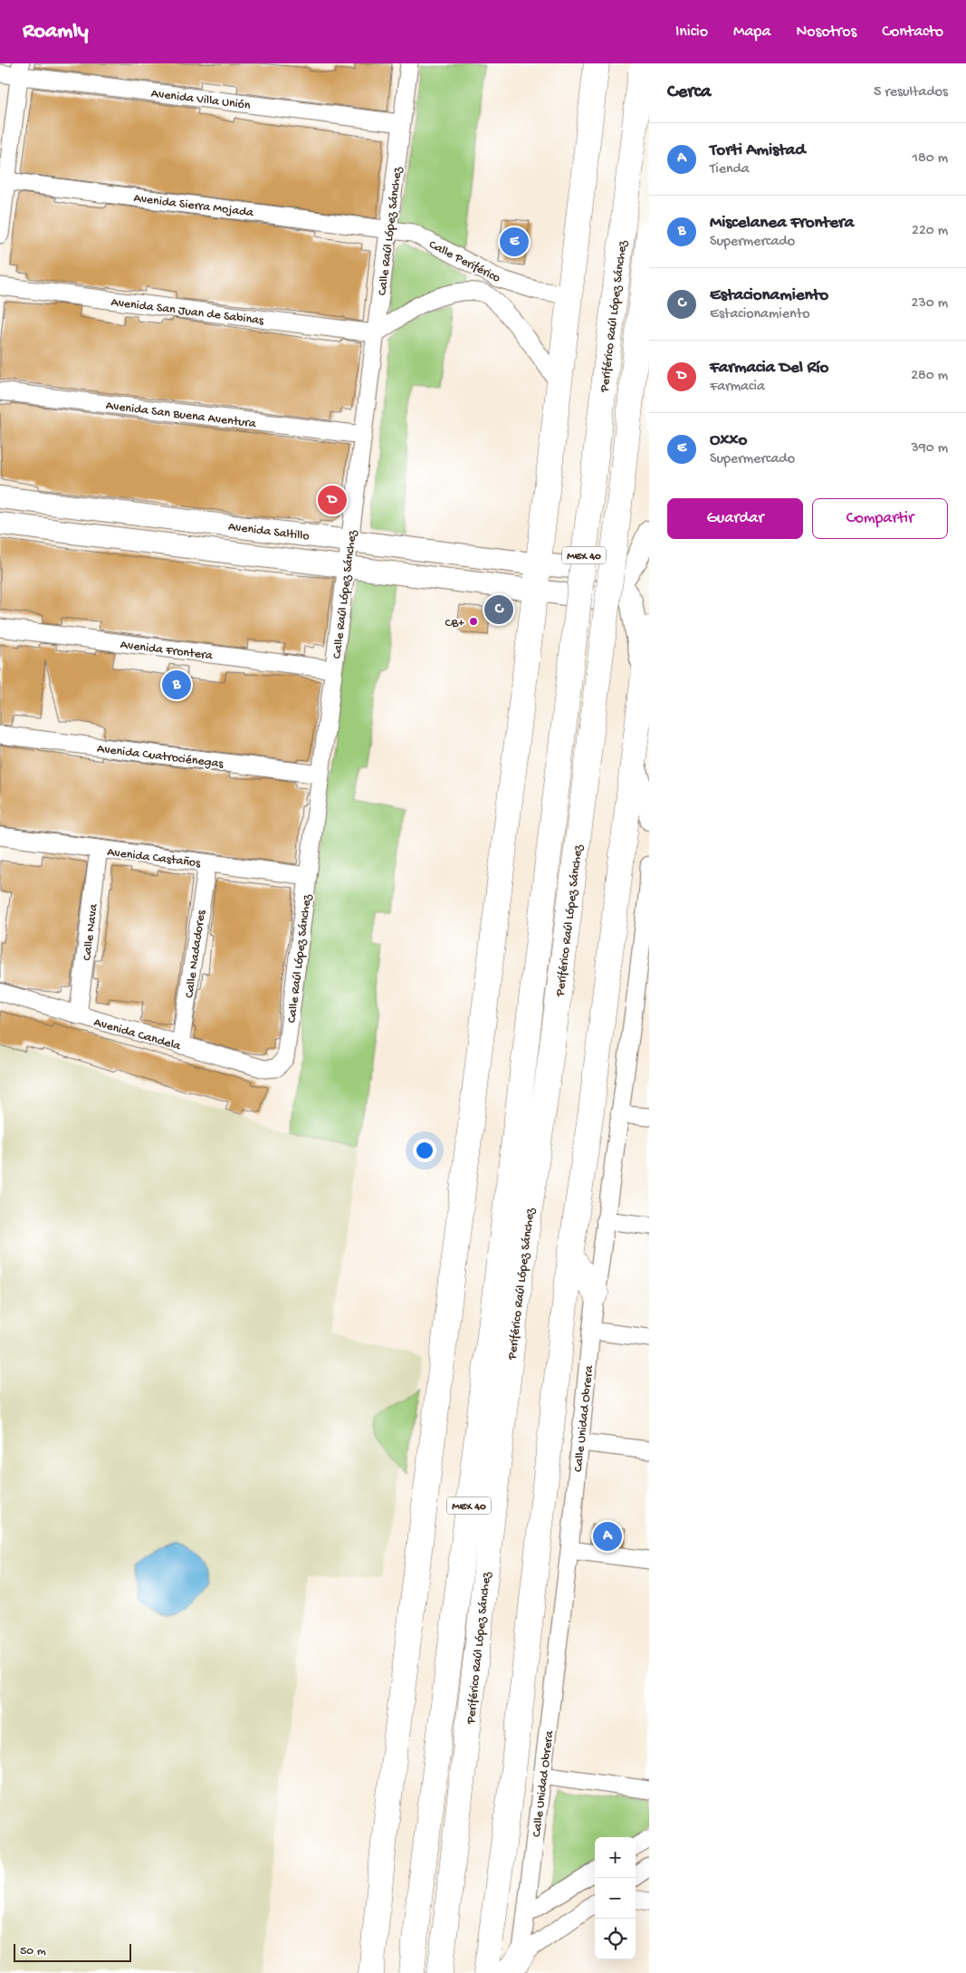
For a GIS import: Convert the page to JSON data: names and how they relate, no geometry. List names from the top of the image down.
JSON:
{
  "streets": {
    "main road": ["Periférico Raúl López Sánchez", "MEX 40"],
    "street": [
      "Avenida Villa Unión",
      "Avenida Sierra Mojada",
      "Calle Raúl López Sánchez",
      "Calle Periférico",
      "Avenida San Juan de Sabinas",
      "Avenida San Buena Aventura",
      "Avenida Saltillo",
      "Avenida Frontera",
      "Avenida Cuatrociénegas",
      "Avenida Castaños",
      "Calle Nava",
      "Calle Nadadores",
      "Avenida Candela",
      "Calle Unidad Obrera"
    ]
  },
  "crossings": [
    ["Avenida Villa Unión", "Calle Raúl López Sánchez"],
    ["Avenida Sierra Mojada", "Calle Raúl López Sánchez"],
    ["Avenida Sierra Mojada", "Calle Periférico"],
    ["Calle Raúl López Sánchez", "Calle Periférico"],
    ["Calle Raúl López Sánchez", "Avenida San Juan de Sabinas"],
    ["Calle Raúl López Sánchez", "Avenida San Buena Aventura"],
    ["Calle Raúl López Sánchez", "Avenida Saltillo"],
    ["Calle Raúl López Sánchez", "Avenida Frontera"],
    ["Calle Raúl López Sánchez", "Avenida Cuatrociénegas"],
    ["Calle Raúl López Sánchez", "Avenida Castaños"],
    ["Calle Raúl López Sánchez", "Avenida Candela"],
    ["Avenida Castaños", "Calle Nava"],
    ["Avenida Castaños", "Calle Nadadores"],
    ["Calle Nava", "Avenida Candela"],
    ["Calle Nadadores", "Avenida Candela"]
  ],
  "places": ["CB+"],
  "scale_bar": "50 m",
  "page": {
    "header": "Roamly",
    "nav": [
      "Inicio",
      "Mapa",
      "Nosotros",
      "Contacto"
    ],
    "heading": ["Cerca", "5 resultados"],
    "list": [
      {
        "mark": "A",
        "name": "Torti Amistad",
        "note": "Tienda",
        "value": "180 m"
      },
      {
        "mark": "B",
        "name": "Miscelanea Frontera",
        "note": "Supermercado",
        "value": "220 m"
      },
      {
        "mark": "C",
        "name": "Estacionamiento",
        "note": "Estacionamiento",
        "value": "230 m"
      },
      {
        "mark": "D",
        "name": "Farmacia Del Río",
        "note": "Farmacia",
        "value": "280 m"
      },
      {
        "mark": "E",
        "name": "Oxxo",
        "note": "Supermercado",
        "value": "390 m"
      }
    ],
    "pins": [
      "E",
      "D",
      "C",
      "B",
      "A"
    ],
    "buttons": ["Guardar", "Compartir"],
    "map_buttons": ["+", "−"],
    "scale": "50 m"
  }
}
